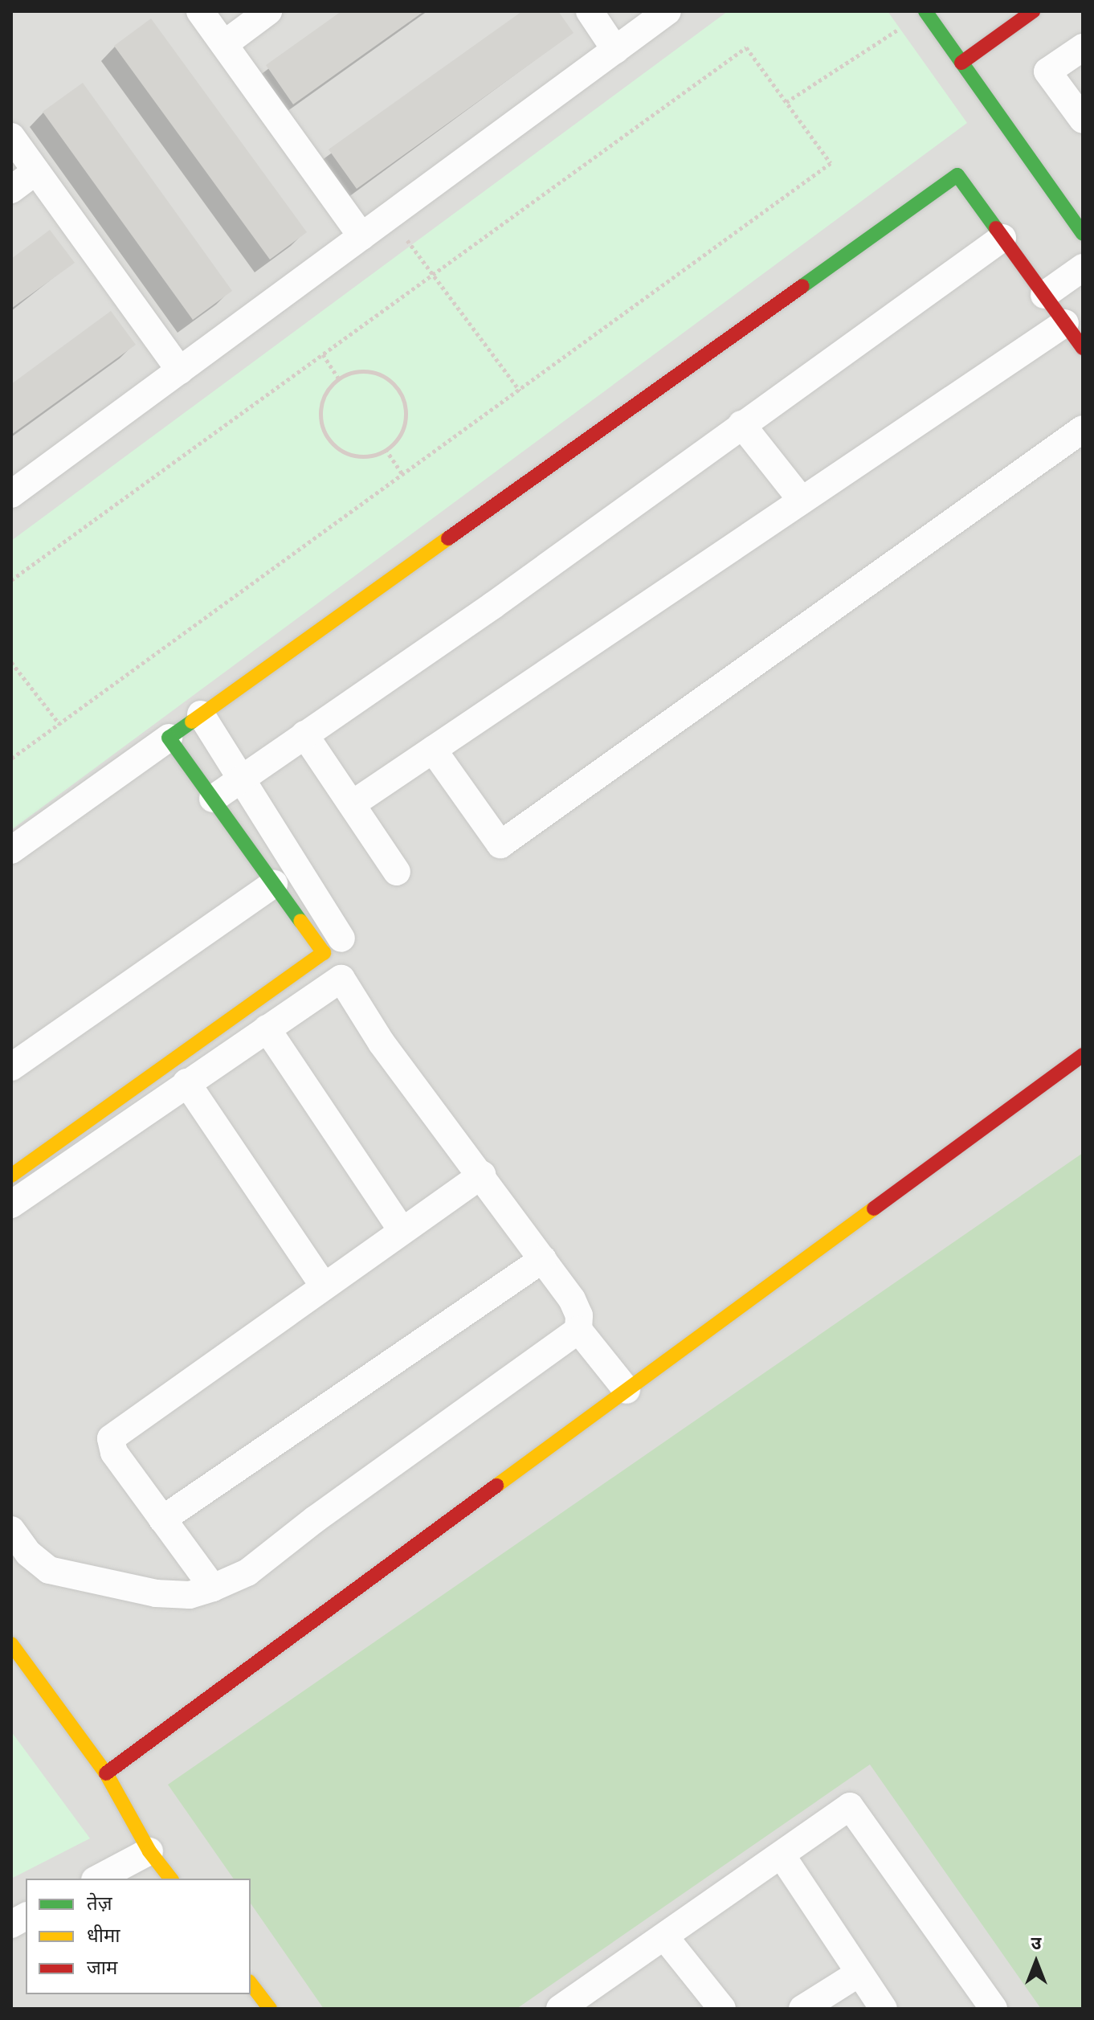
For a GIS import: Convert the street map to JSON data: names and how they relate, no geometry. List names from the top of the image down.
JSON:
{
  "legend": ["तेज़", "धीमा", "जाम"],
  "north": "top"
}
